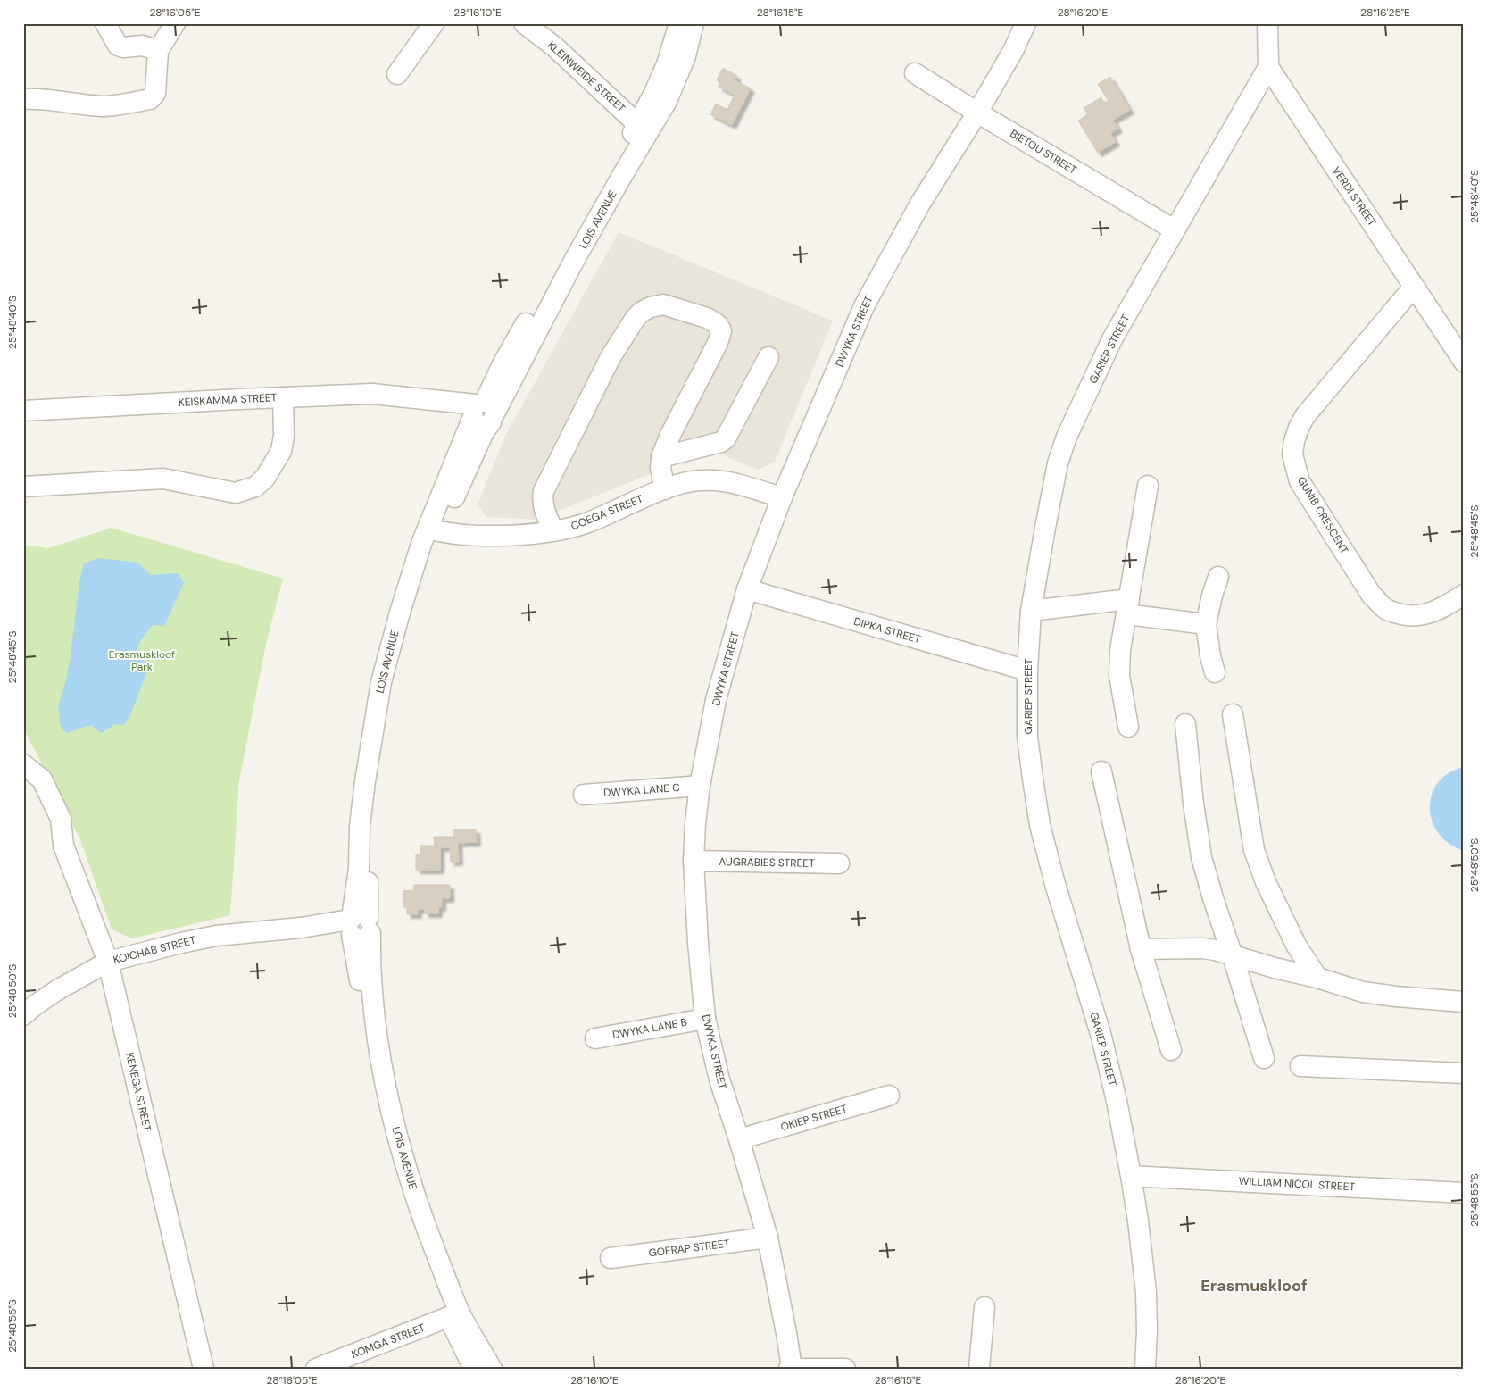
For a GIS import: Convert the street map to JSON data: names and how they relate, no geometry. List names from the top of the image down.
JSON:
{
  "streets": {
    "street": [
      "KLEINWEIDE STREET",
      "BIETOU STREET",
      "VERDI STREET",
      "LOIS AVENUE",
      "DWYKA STREET",
      "GARIEP STREET",
      "KEISKAMMA STREET",
      "COEGA STREET",
      "GUNIB CRESCENT",
      "DIPKA STREET",
      "DWYKA LANE C",
      "AUGRABIES STREET",
      "KOICHAB STREET",
      "DWYKA LANE B",
      "KENEGA STREET",
      "OKIEP STREET",
      "WILLIAM NICOL STREET",
      "GOERAP STREET",
      "KOMGA STREET"
    ]
  },
  "crossings": [
    ["KLEINWEIDE STREET", "LOIS AVENUE"],
    ["BIETOU STREET", "DWYKA STREET"],
    ["BIETOU STREET", "GARIEP STREET"],
    ["VERDI STREET", "GARIEP STREET"],
    ["VERDI STREET", "GUNIB CRESCENT"],
    ["LOIS AVENUE", "KEISKAMMA STREET"],
    ["LOIS AVENUE", "COEGA STREET"],
    ["LOIS AVENUE", "KOICHAB STREET"],
    ["LOIS AVENUE", "KOMGA STREET"],
    ["DWYKA STREET", "COEGA STREET"],
    ["DWYKA STREET", "DIPKA STREET"],
    ["DWYKA STREET", "DWYKA LANE C"],
    ["DWYKA STREET", "AUGRABIES STREET"],
    ["DWYKA STREET", "DWYKA LANE B"],
    ["DWYKA STREET", "OKIEP STREET"],
    ["DWYKA STREET", "GOERAP STREET"],
    ["GARIEP STREET", "DIPKA STREET"],
    ["GARIEP STREET", "WILLIAM NICOL STREET"],
    ["KOICHAB STREET", "KENEGA STREET"]
  ],
  "districts": ["Erasmuskloof"],
  "parks": ["Erasmuskloof Park"],
  "coordinates": [
    "28°16'05\"E",
    "28°16'10\"E",
    "28°16'15\"E",
    "28°16'20\"E",
    "28°16'25\"E",
    "25°48'40\"S",
    "25°48'45\"S",
    "25°48'50\"S",
    "25°48'55\"S"
  ]
}
